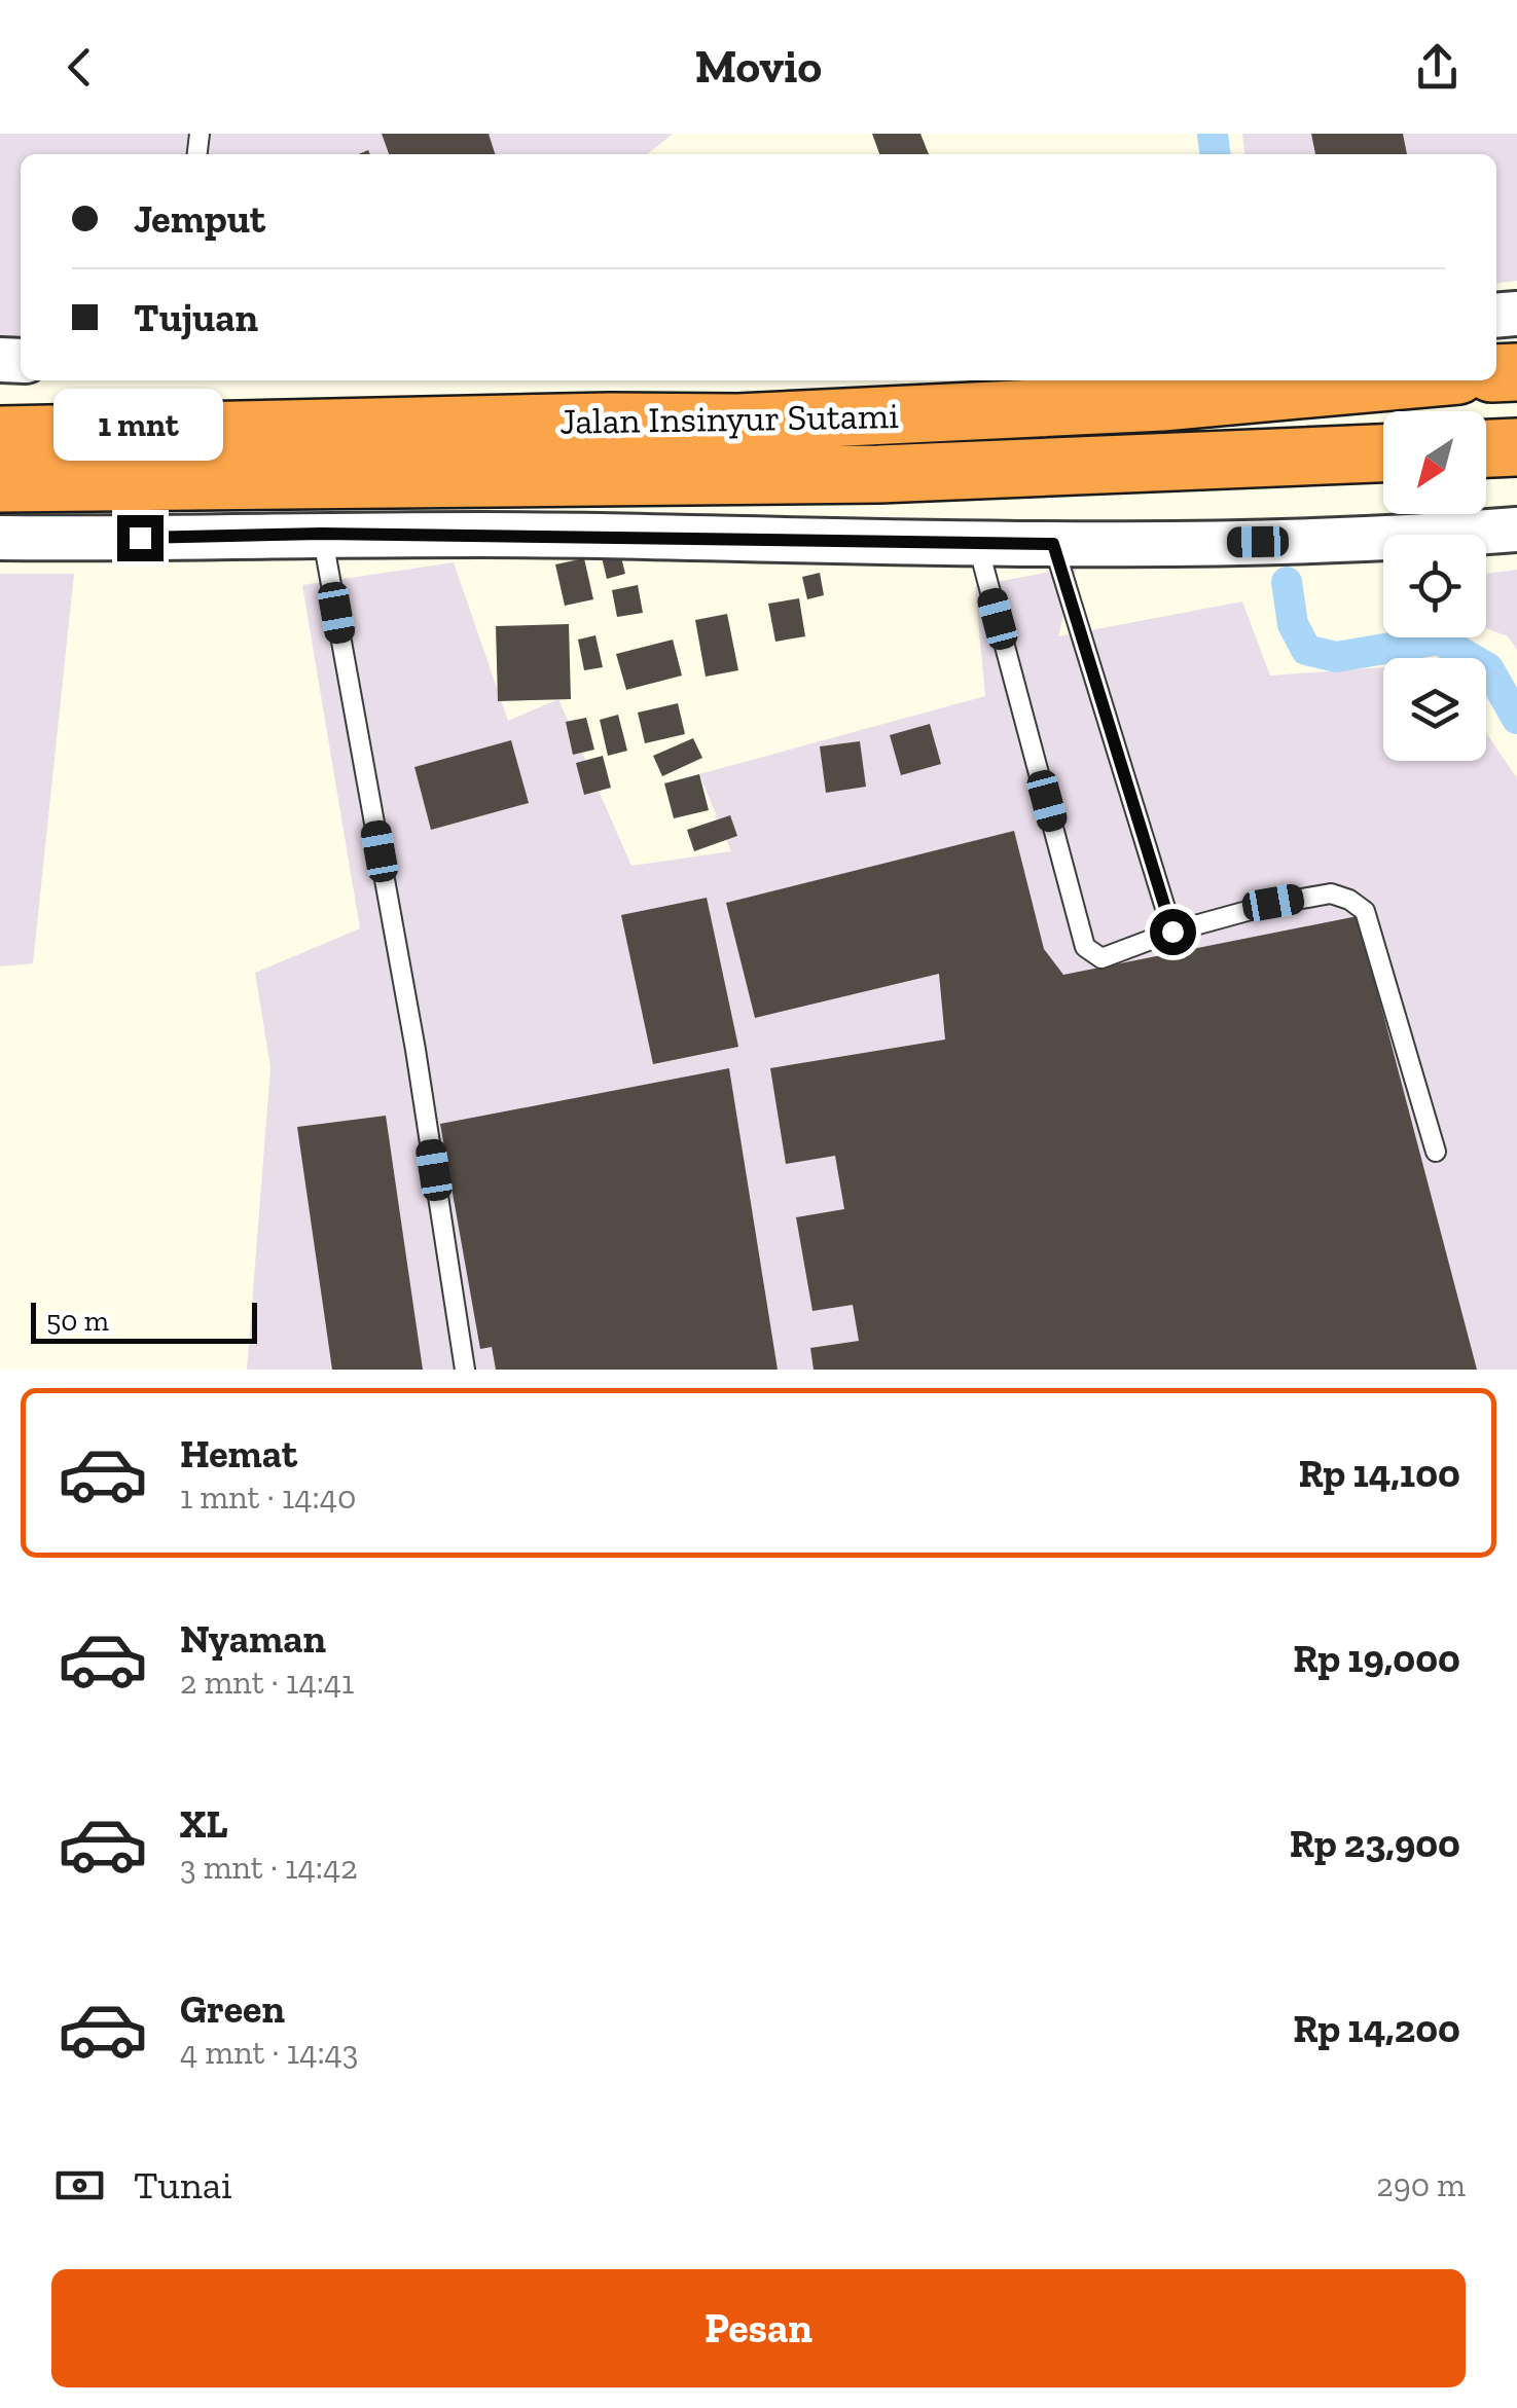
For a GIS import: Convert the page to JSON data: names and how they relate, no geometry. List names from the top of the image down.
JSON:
{
  "streets": {
    "highway": ["Jalan Insinyur Sutami"]
  },
  "scale_bar": "50 m",
  "north": "bottom left",
  "page": {
    "header": "Movio",
    "banner": ["Jemput", "Tujuan"],
    "bubble": "1 mnt",
    "scale": "50 m",
    "list": [
      {
        "name": "Hemat",
        "note": "1 mnt · 14:40",
        "value": "Rp 14,100"
      },
      {
        "name": "Nyaman",
        "note": "2 mnt · 14:41",
        "value": "Rp 19,000"
      },
      {
        "name": "XL",
        "note": "3 mnt · 14:42",
        "value": "Rp 23,900"
      },
      {
        "name": "Green",
        "note": "4 mnt · 14:43",
        "value": "Rp 14,200"
      }
    ],
    "pay": ["Tunai", "290 m"],
    "buttons": "Pesan"
  }
}
